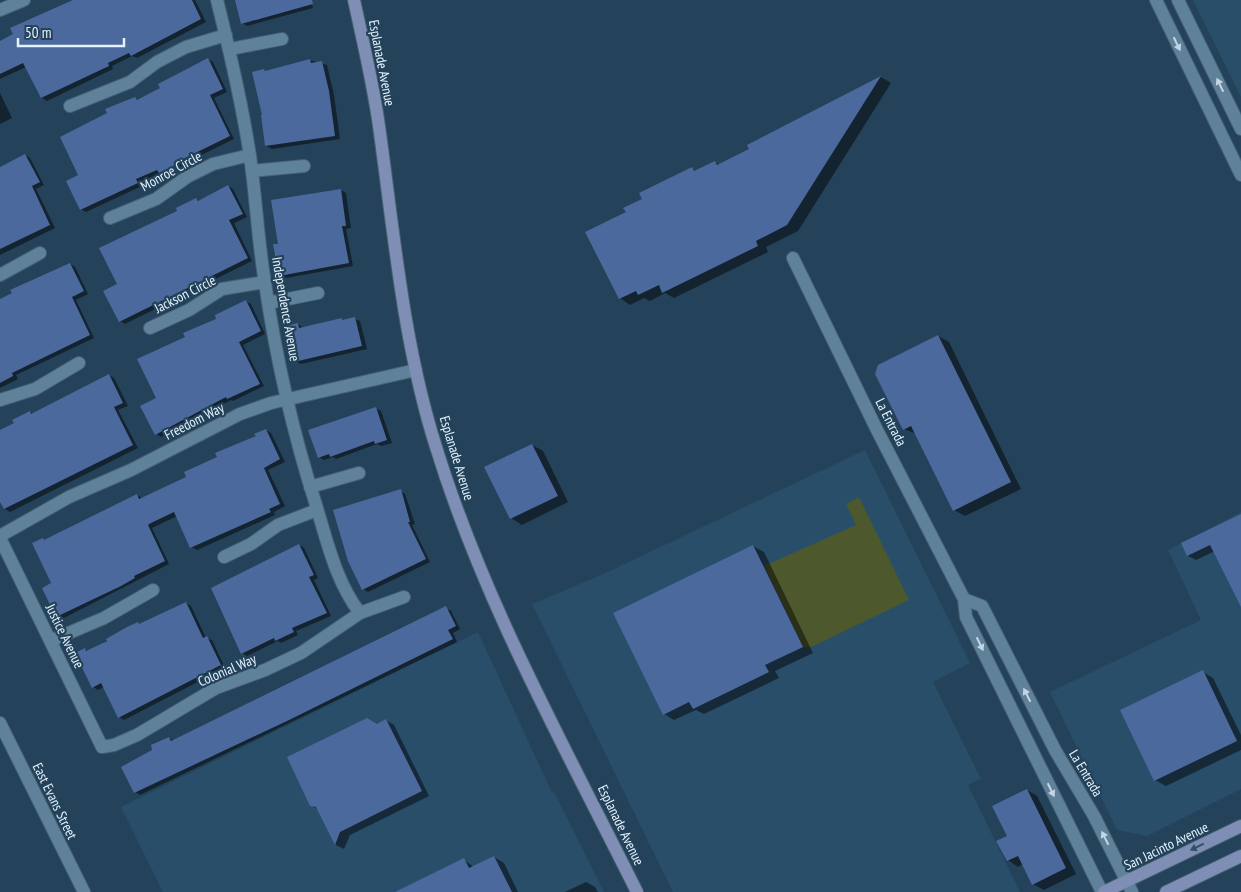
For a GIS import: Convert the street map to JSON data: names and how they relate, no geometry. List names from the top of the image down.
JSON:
{
  "streets": {
    "main road": ["Esplanade Avenue", "San Jacinto Avenue"],
    "street": [
      "Monroe Circle",
      "Jackson Circle",
      "Independence Avenue",
      "Freedom Way",
      "La Entrada",
      "Justice Avenue",
      "Colonial Way",
      "East Evans Street"
    ]
  },
  "crossings": [
    ["Esplanade Avenue", "Freedom Way"],
    ["Monroe Circle", "Independence Avenue"],
    ["Jackson Circle", "Independence Avenue"],
    ["Independence Avenue", "Freedom Way"],
    ["Independence Avenue", "Colonial Way"],
    ["Freedom Way", "Justice Avenue"],
    ["La Entrada", "San Jacinto Avenue"],
    ["Justice Avenue", "Colonial Way"]
  ],
  "scale_bar": "50 m"
}
